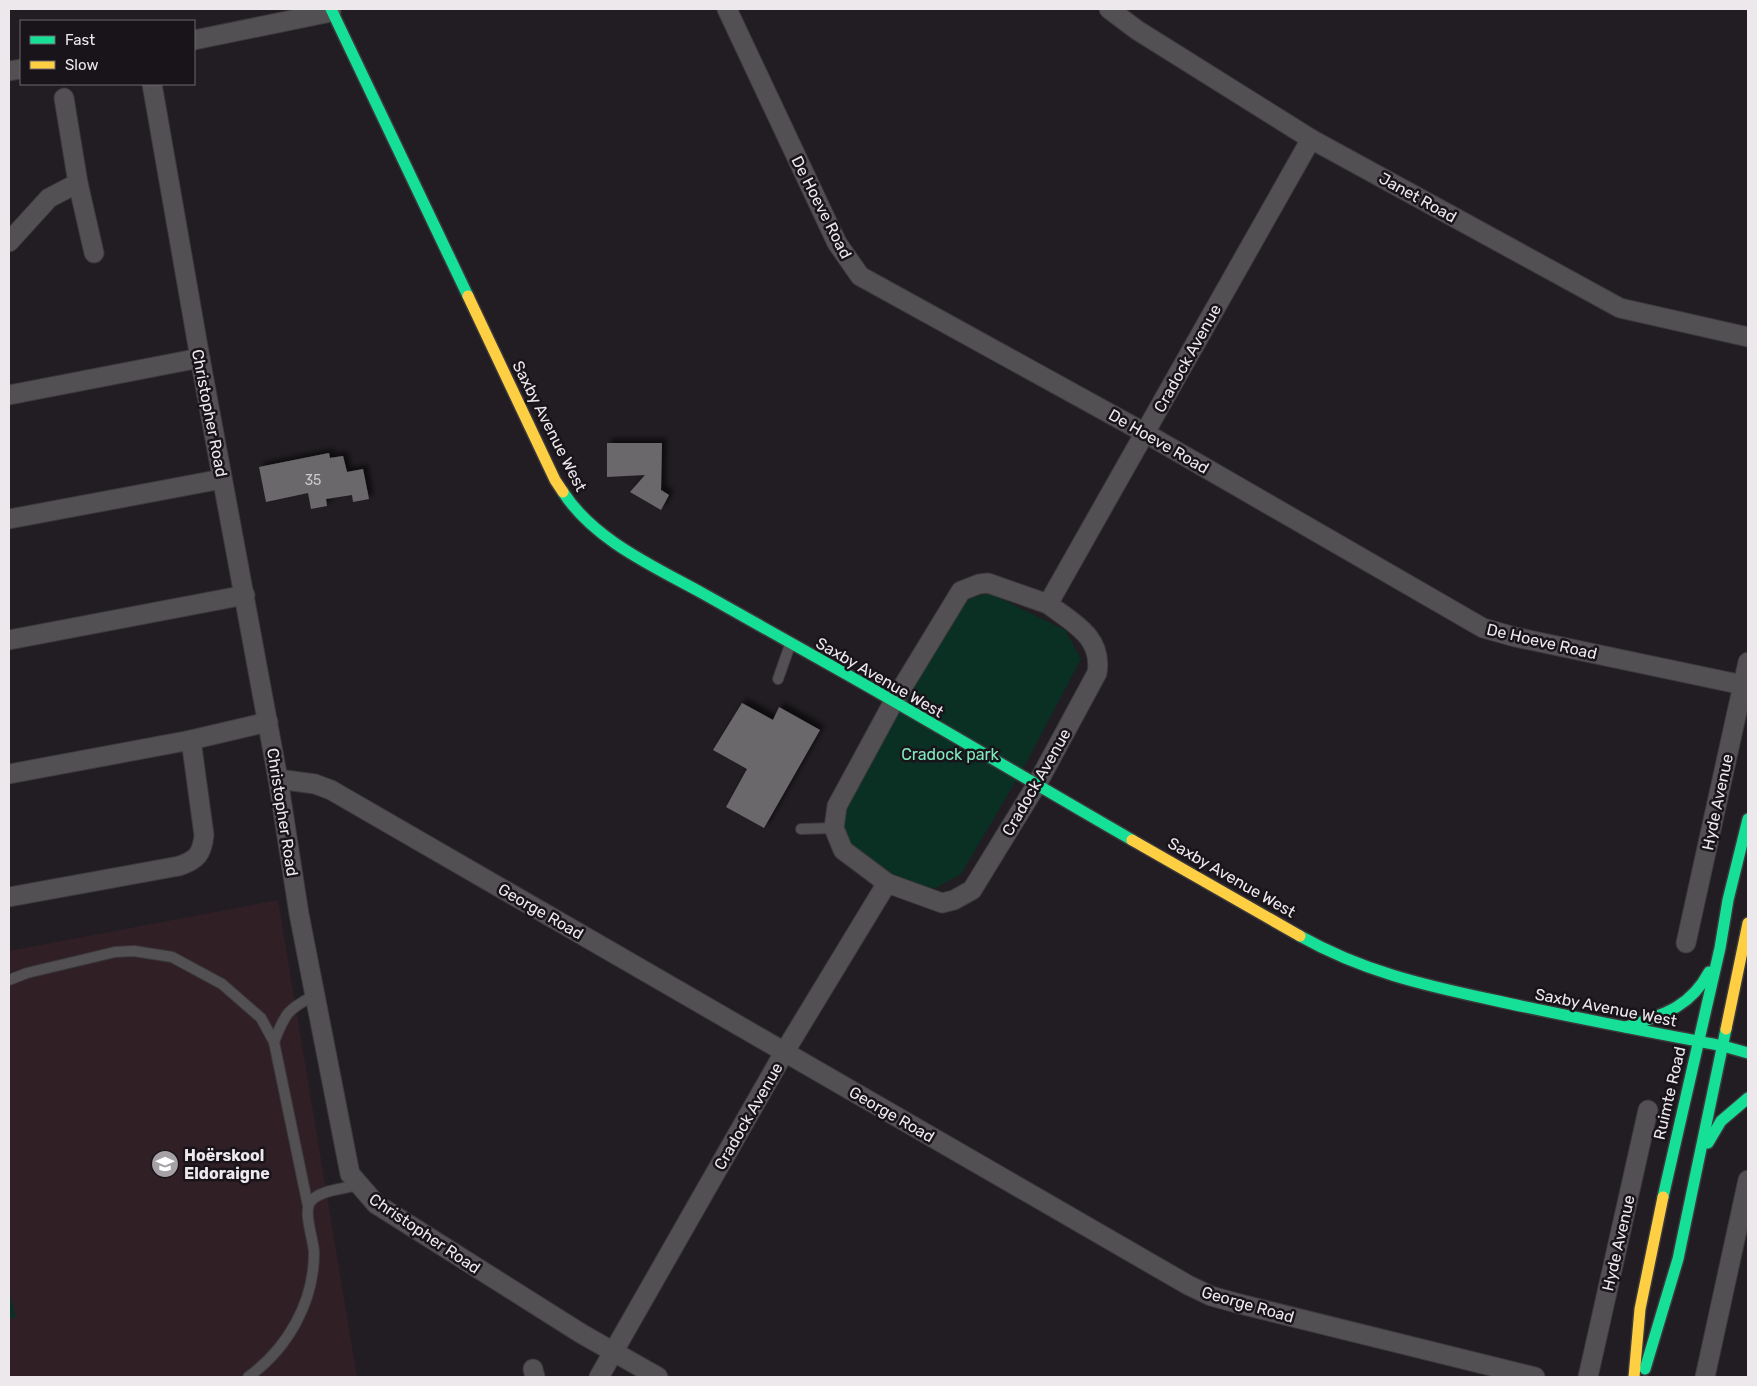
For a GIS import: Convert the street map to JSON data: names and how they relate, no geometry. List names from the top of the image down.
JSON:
{
  "streets": {
    "street": [
      "Janet Road",
      "De Hoeve Road",
      "Cradock Avenue",
      "Christopher Road",
      "Saxby Avenue West",
      "Hyde Avenue",
      "George Road",
      "Ruimte Road"
    ]
  },
  "crossings": [
    ["Janet Road", "Cradock Avenue"],
    ["De Hoeve Road", "Cradock Avenue"],
    ["De Hoeve Road", "Hyde Avenue"],
    ["Cradock Avenue", "Christopher Road"],
    ["Cradock Avenue", "Saxby Avenue West"],
    ["Cradock Avenue", "George Road"],
    ["Christopher Road", "George Road"],
    ["Saxby Avenue West", "Ruimte Road"]
  ],
  "parks": ["Cradock park"],
  "places": {
    "school or university": ["Hoërskool Eldoraigne"]
  },
  "house_numbers": ["35"],
  "legend": ["Fast", "Slow"]
}
